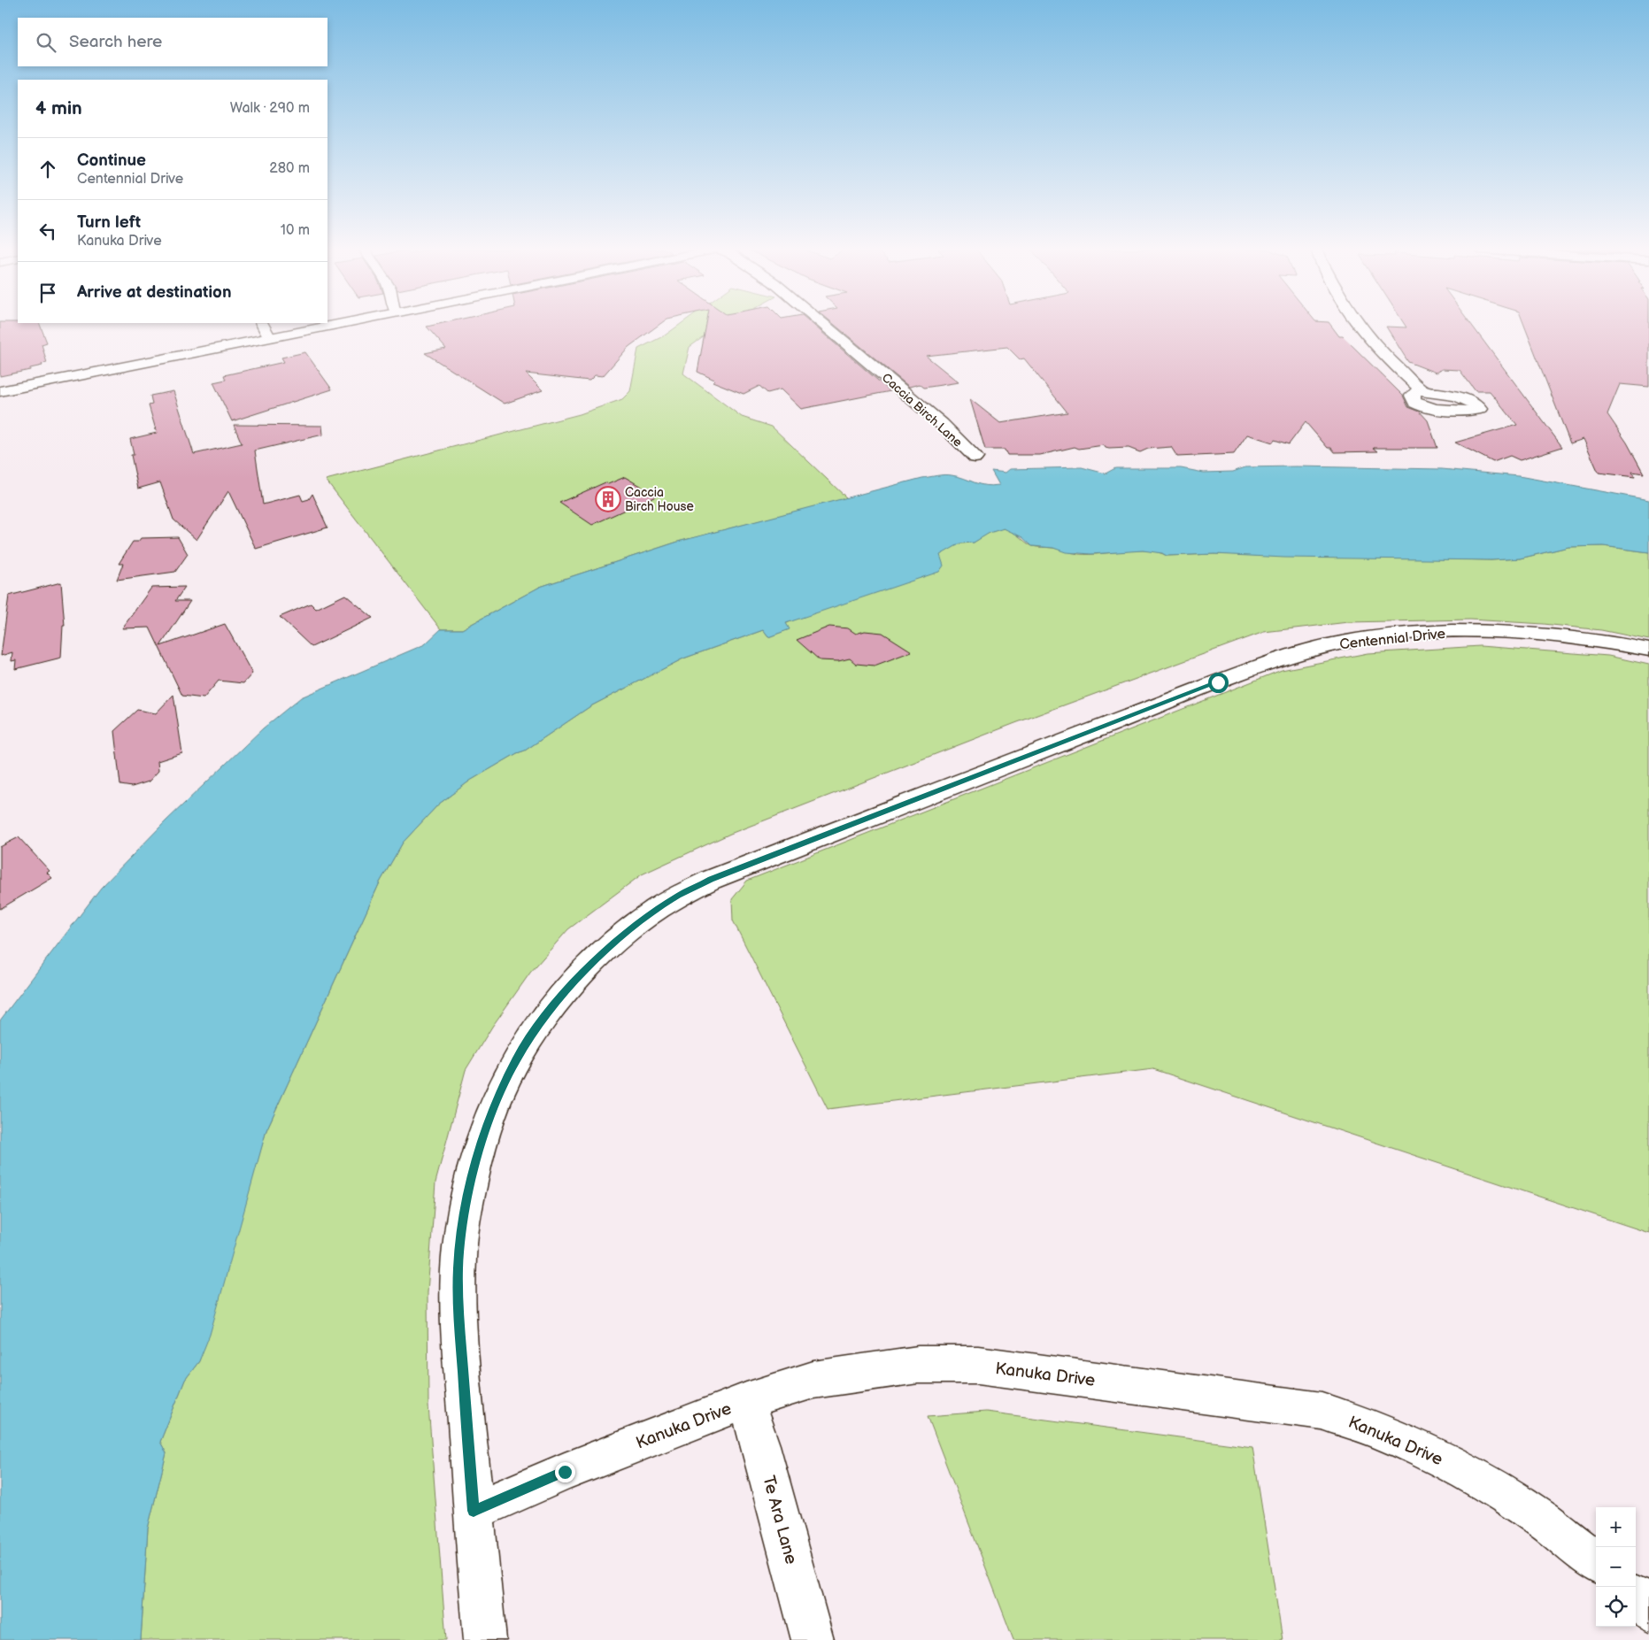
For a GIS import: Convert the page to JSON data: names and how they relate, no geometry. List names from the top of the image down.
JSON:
{
  "streets": {
    "street": [
      "Caccia Birch Lane",
      "Centennial Drive",
      "Kanuka Drive",
      "Te Ara Lane"
    ]
  },
  "crossings": [
    ["Centennial Drive", "Kanuka Drive"],
    ["Kanuka Drive", "Te Ara Lane"]
  ],
  "places": {
    "building": ["Caccia Birch House"]
  },
  "page": {
    "search": "Search here",
    "heading": ["4 min", "Walk · 290 m"],
    "list": [
      ["Continue", "Centennial Drive", "280 m"],
      ["Turn left", "Kanuka Drive", "10 m"],
      "Arrive at destination"
    ],
    "map_buttons": ["+", "−"]
  }
}
